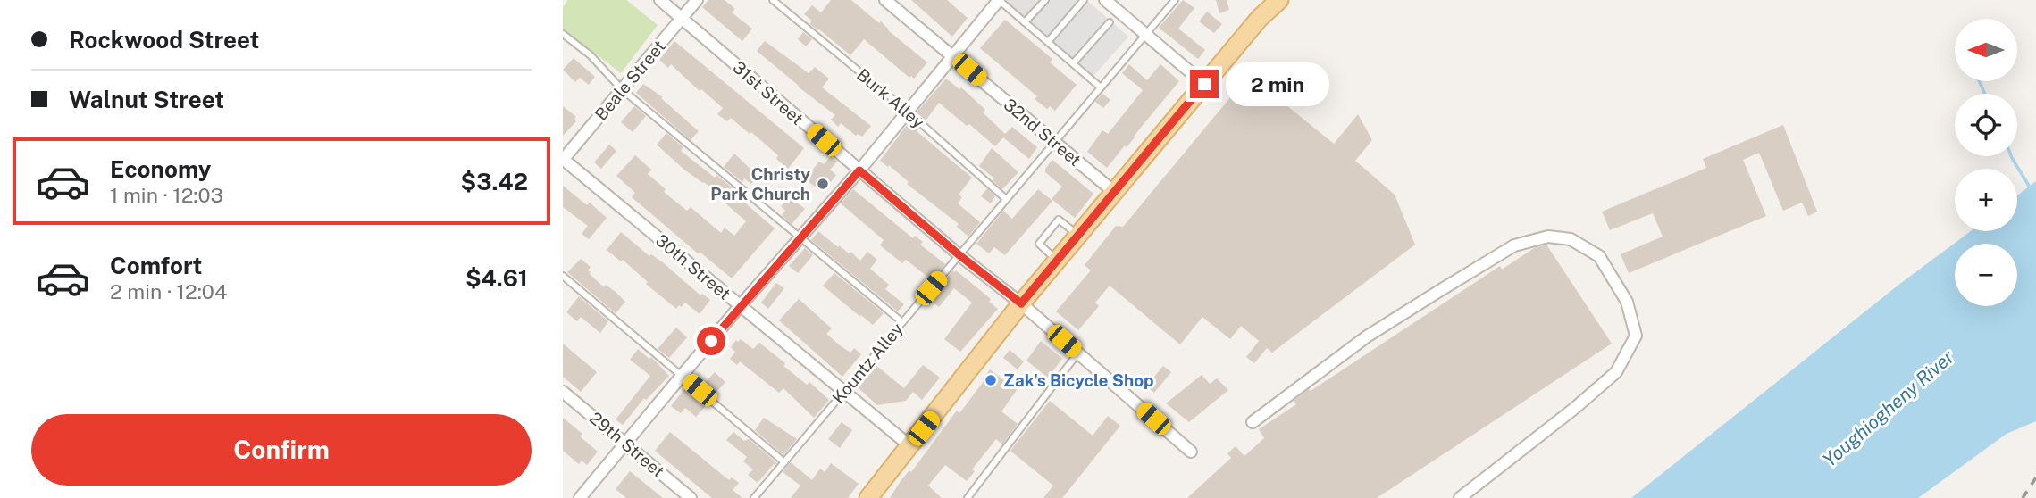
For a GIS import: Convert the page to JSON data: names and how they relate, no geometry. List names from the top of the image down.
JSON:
{
  "streets": {
    "street": [
      "Beale Street",
      "31st Street",
      "32nd Street",
      "30th Street",
      "29th Street"
    ],
    "lane": ["Burk Alley", "Kountz Alley"]
  },
  "crossings": [
    ["Beale Street", "31st Street"],
    ["Beale Street", "30th Street"],
    ["31st Street", "Kountz Alley"],
    ["Burk Alley", "Kountz Alley"],
    ["32nd Street", "Kountz Alley"],
    ["30th Street", "Kountz Alley"]
  ],
  "water": ["Youghiogheny River"],
  "places": ["Christy Park Church", "Zak's Bicycle Shop"],
  "north": "left",
  "page": {
    "banner": ["Rockwood Street", "Walnut Street"],
    "map_buttons": ["+", "−"],
    "bubble": "2 min",
    "list": [
      {
        "name": "Economy",
        "note": "1 min · 12:03",
        "value": "$3.42"
      },
      {
        "name": "Comfort",
        "note": "2 min · 12:04",
        "value": "$4.61"
      }
    ],
    "buttons": "Confirm"
  }
}
